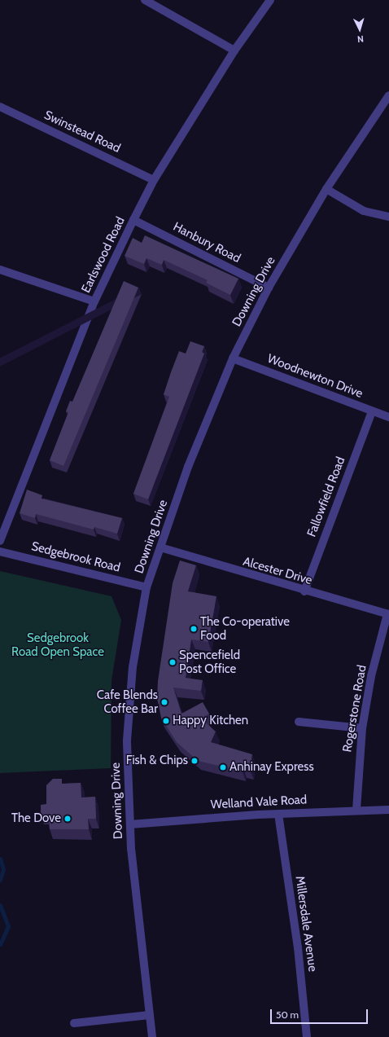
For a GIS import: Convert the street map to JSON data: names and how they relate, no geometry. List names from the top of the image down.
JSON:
{
  "streets": {
    "street": [
      "Swinstead Road",
      "Hanbury Road",
      "Earlswood Road",
      "Downing Drive",
      "Woodnewton Drive",
      "Fallowfield Road",
      "Sedgebrook Road",
      "Alcester Drive",
      "Rogerstone Road",
      "Welland Vale Road",
      "Millersdale Avenue"
    ]
  },
  "crossings": [
    ["Swinstead Road", "Earlswood Road"],
    ["Hanbury Road", "Earlswood Road"],
    ["Hanbury Road", "Downing Drive"],
    ["Downing Drive", "Woodnewton Drive"],
    ["Downing Drive", "Sedgebrook Road"],
    ["Downing Drive", "Alcester Drive"],
    ["Downing Drive", "Welland Vale Road"],
    ["Woodnewton Drive", "Fallowfield Road"],
    ["Fallowfield Road", "Alcester Drive"],
    ["Alcester Drive", "Rogerstone Road"],
    ["Rogerstone Road", "Welland Vale Road"],
    ["Welland Vale Road", "Millersdale Avenue"]
  ],
  "parks": ["Sedgebrook Road Open Space"],
  "places": [
    "The Co-operative Food",
    "Spencefield Post Office",
    "Cafe Blends Coffee Bar",
    "Happy Kitchen",
    "Fish & Chips",
    "Anhinay Express",
    "The Dove"
  ],
  "scale_bar": "50 m",
  "north": "bottom"
}
